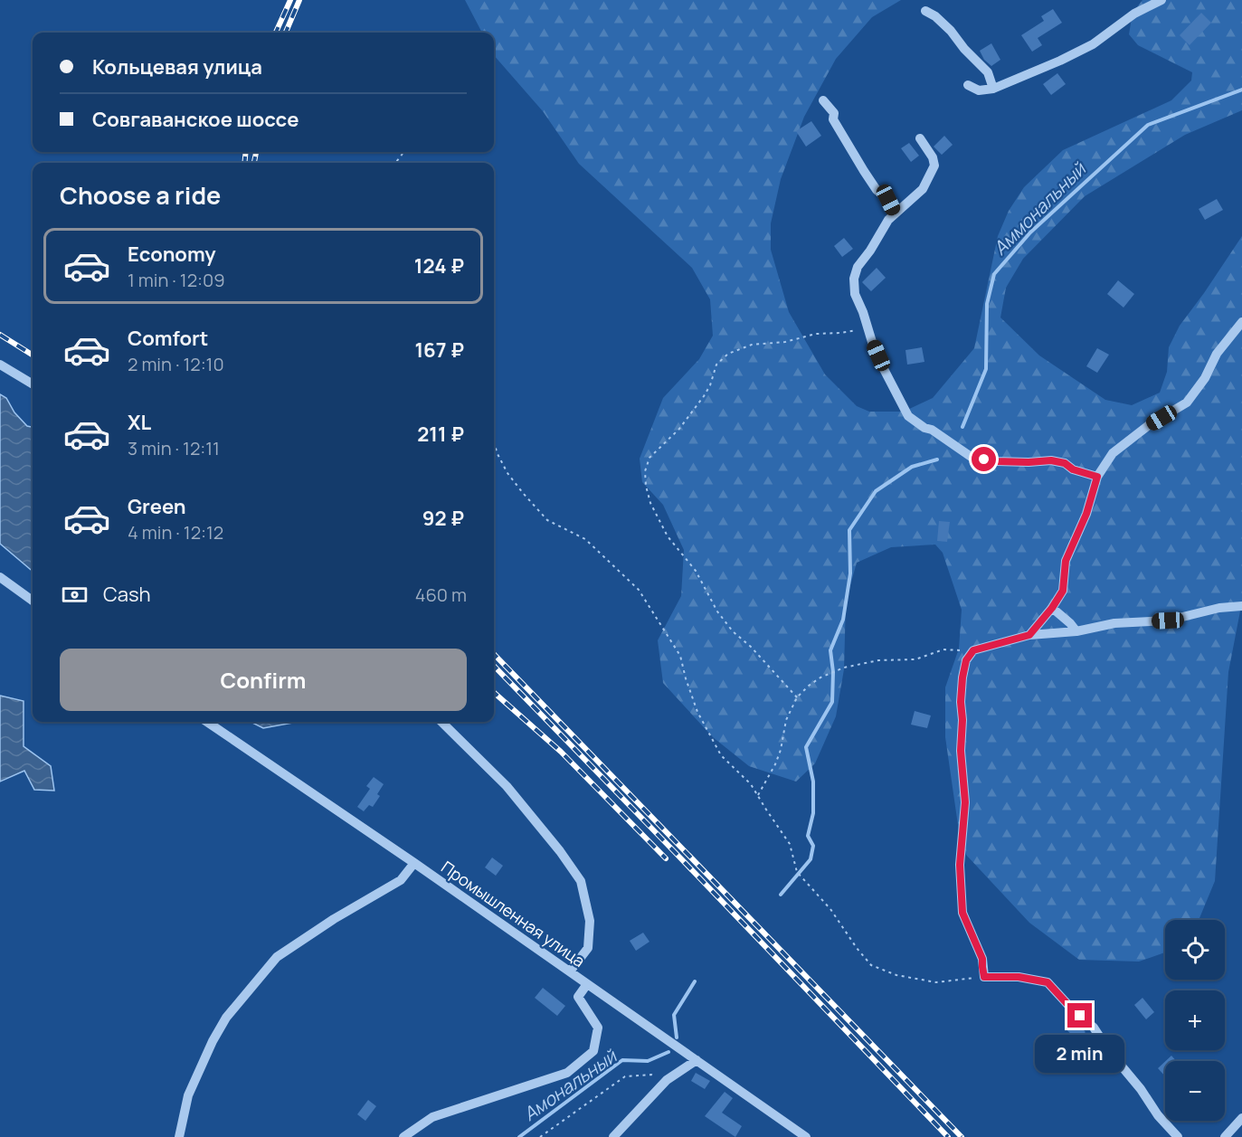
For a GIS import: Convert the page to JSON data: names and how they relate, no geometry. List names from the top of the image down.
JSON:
{
  "streets": {
    "street": ["Промышленная улица"]
  },
  "water": ["Аммональный", "Амональный"],
  "page": {
    "banner": ["Кольцевая улица", "Совгаванское шоссе"],
    "heading": "Choose a ride",
    "list": [
      {
        "name": "Economy",
        "note": "1 min · 12:09",
        "value": "124 ₽"
      },
      {
        "name": "Comfort",
        "note": "2 min · 12:10",
        "value": "167 ₽"
      },
      {
        "name": "XL",
        "note": "3 min · 12:11",
        "value": "211 ₽"
      },
      {
        "name": "Green",
        "note": "4 min · 12:12",
        "value": "92 ₽"
      }
    ],
    "pay": ["Cash", "460 m"],
    "buttons": "Confirm",
    "map_buttons": ["+", "−"],
    "bubble": "2 min"
  }
}
